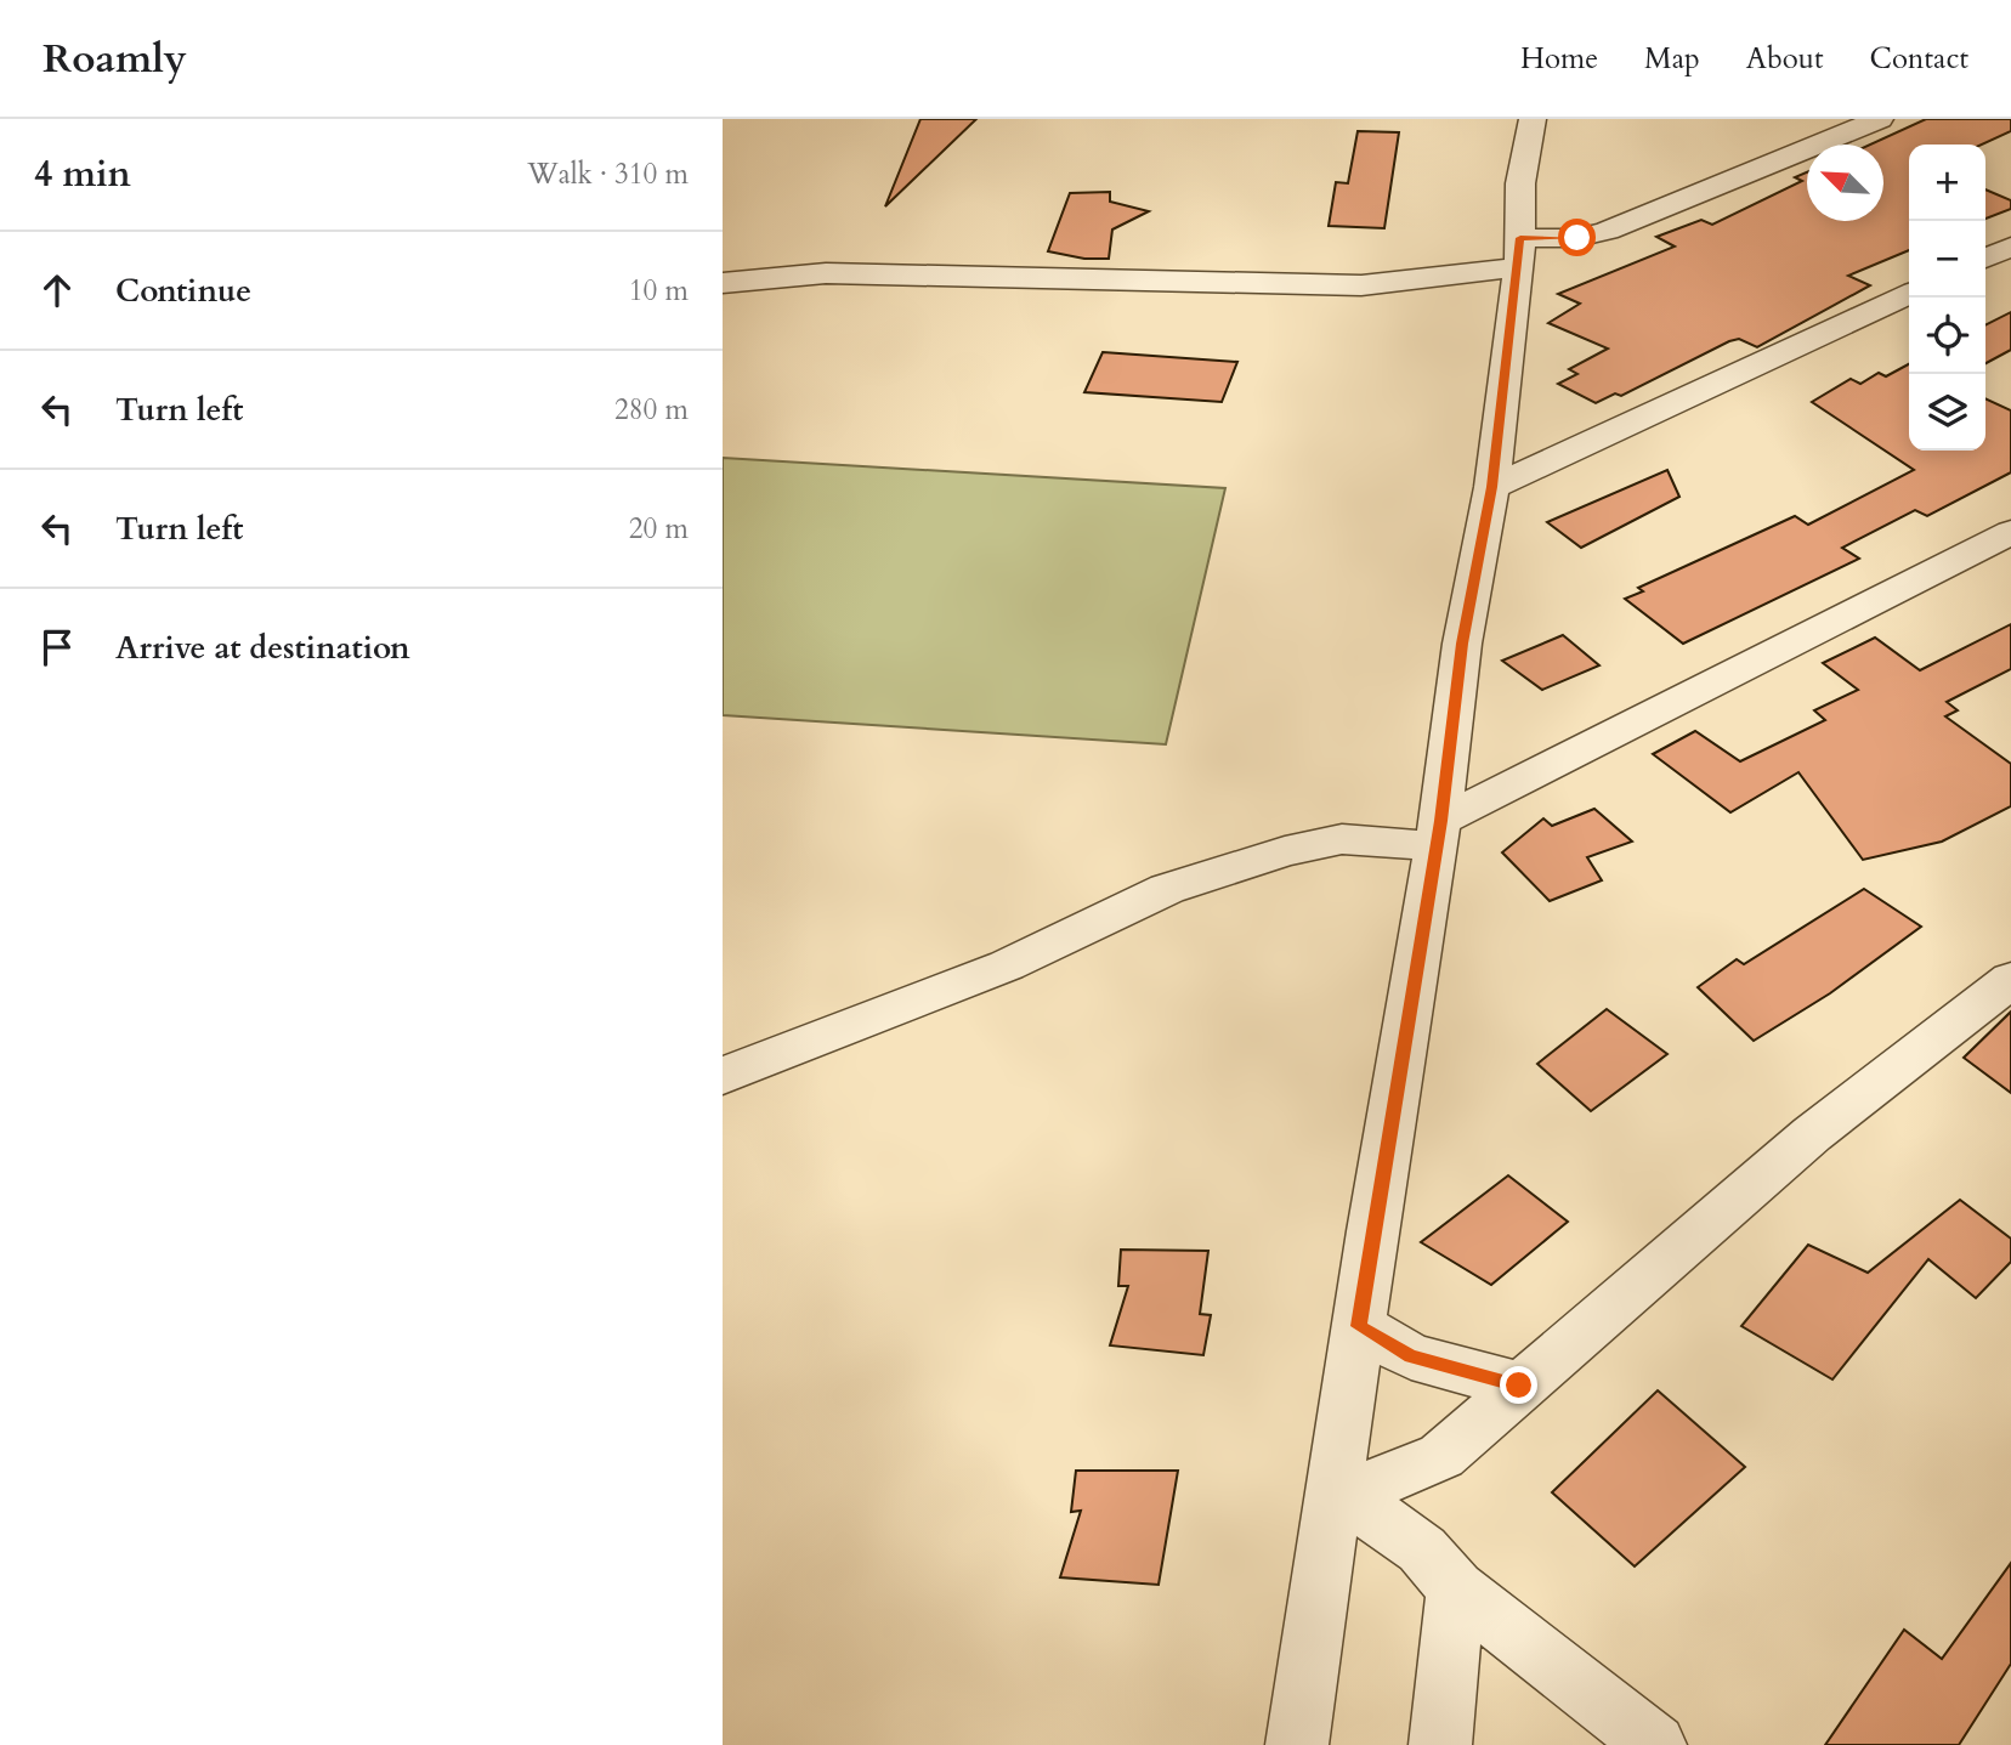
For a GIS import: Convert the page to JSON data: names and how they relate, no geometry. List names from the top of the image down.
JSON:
{
  "north": "top left",
  "page": {
    "header": "Roamly",
    "nav": [
      "Home",
      "Map",
      "About",
      "Contact"
    ],
    "heading": ["4 min", "Walk · 310 m"],
    "map_buttons": ["+", "−"],
    "list": [
      ["Continue", "10 m"],
      ["Turn left", "280 m"],
      ["Turn left", "20 m"],
      "Arrive at destination"
    ]
  }
}
